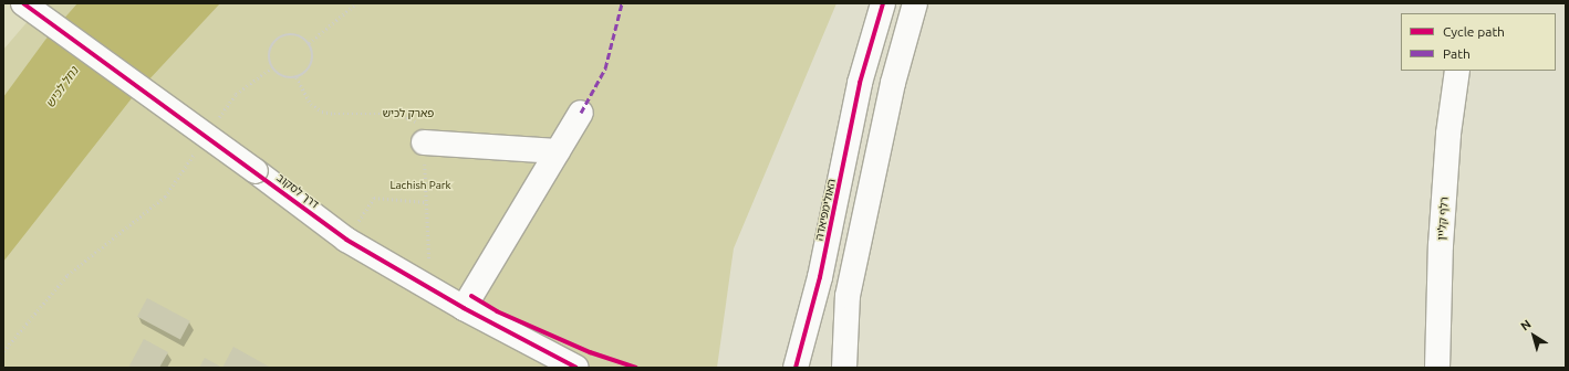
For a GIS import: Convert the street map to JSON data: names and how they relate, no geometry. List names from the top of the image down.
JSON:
{
  "streets": {
    "street": ["דרך לסקוב", "האולימפיאדה", "רלף קליין"]
  },
  "water": ["נחל לכיש"],
  "parks": ["פארק לכיש", "Lachish Park"],
  "legend": ["Cycle path", "Path"],
  "north": "top left"
}
